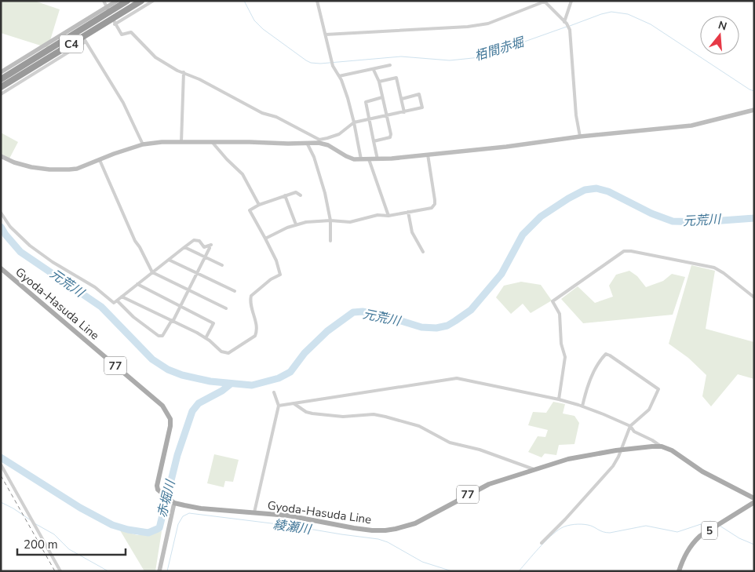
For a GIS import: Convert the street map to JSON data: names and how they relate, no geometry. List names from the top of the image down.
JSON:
{
  "streets": {
    "highway": ["C4"],
    "main road": ["Gyoda-Hasuda Line", "77", "5"]
  },
  "water": [
    "栢間赤堀",
    "元荒川",
    "赤堀川",
    "綾瀬川"
  ],
  "scale_bar": "200 m",
  "north": "top"
}
